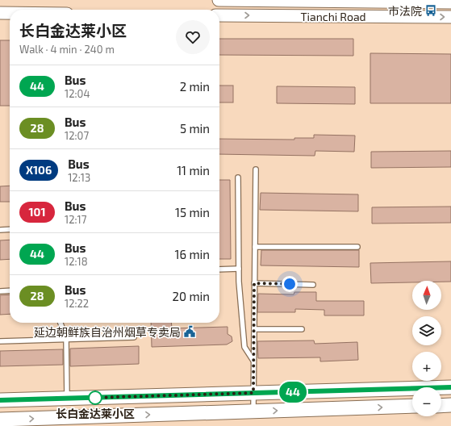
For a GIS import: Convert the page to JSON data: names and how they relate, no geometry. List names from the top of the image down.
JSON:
{
  "streets": {
    "street": ["Tianchi Road"]
  },
  "places": {
    "bus stop": ["市法院"],
    "public building": ["延边朝鲜族自治州烟草专卖局"],
    "other": ["长白金达莱小区"]
  },
  "lines": ["bus line 44"],
  "north": "top",
  "page": {
    "on_map": "44",
    "heading": ["长白金达莱小区", "Walk · 4 min · 240 m"],
    "list": [
      {
        "mark": "44",
        "name": "Bus",
        "note": "12:04",
        "value": "2 min"
      },
      {
        "mark": "28",
        "name": "Bus",
        "note": "12:07",
        "value": "5 min"
      },
      {
        "mark": "X106",
        "name": "Bus",
        "note": "12:13",
        "value": "11 min"
      },
      {
        "mark": "101",
        "name": "Bus",
        "note": "12:17",
        "value": "15 min"
      },
      {
        "mark": "44",
        "name": "Bus",
        "note": "12:18",
        "value": "16 min"
      },
      {
        "mark": "28",
        "name": "Bus",
        "note": "12:22",
        "value": "20 min"
      }
    ],
    "map_buttons": ["+", "−"]
  }
}
